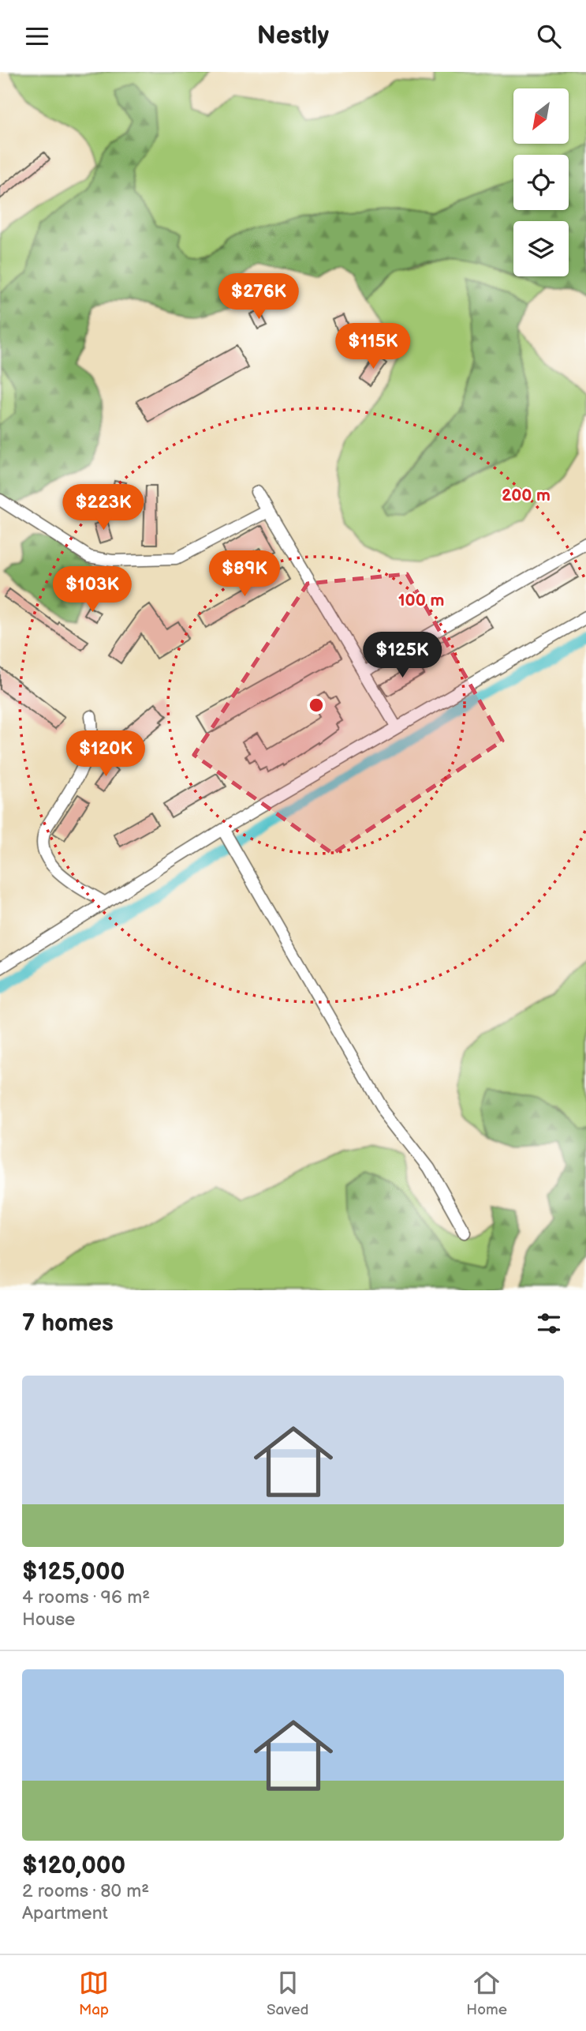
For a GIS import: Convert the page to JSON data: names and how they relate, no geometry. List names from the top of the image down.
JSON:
{
  "north": "bottom left",
  "page": {
    "header": "Nestly",
    "price": [
      "$276K",
      "$115K",
      "$223K",
      "$89K",
      "$103K",
      "$125K",
      "$120K"
    ],
    "heading": "7 homes",
    "list": [
      {
        "name": "$125,000",
        "note": "4 rooms · 96 m² · House"
      },
      {
        "name": "$120,000",
        "note": "2 rooms · 80 m² · Apartment"
      }
    ],
    "tabs": ["Map", "Saved", "Home"]
  },
  "rings": ["200 m", "100 m"]
}
